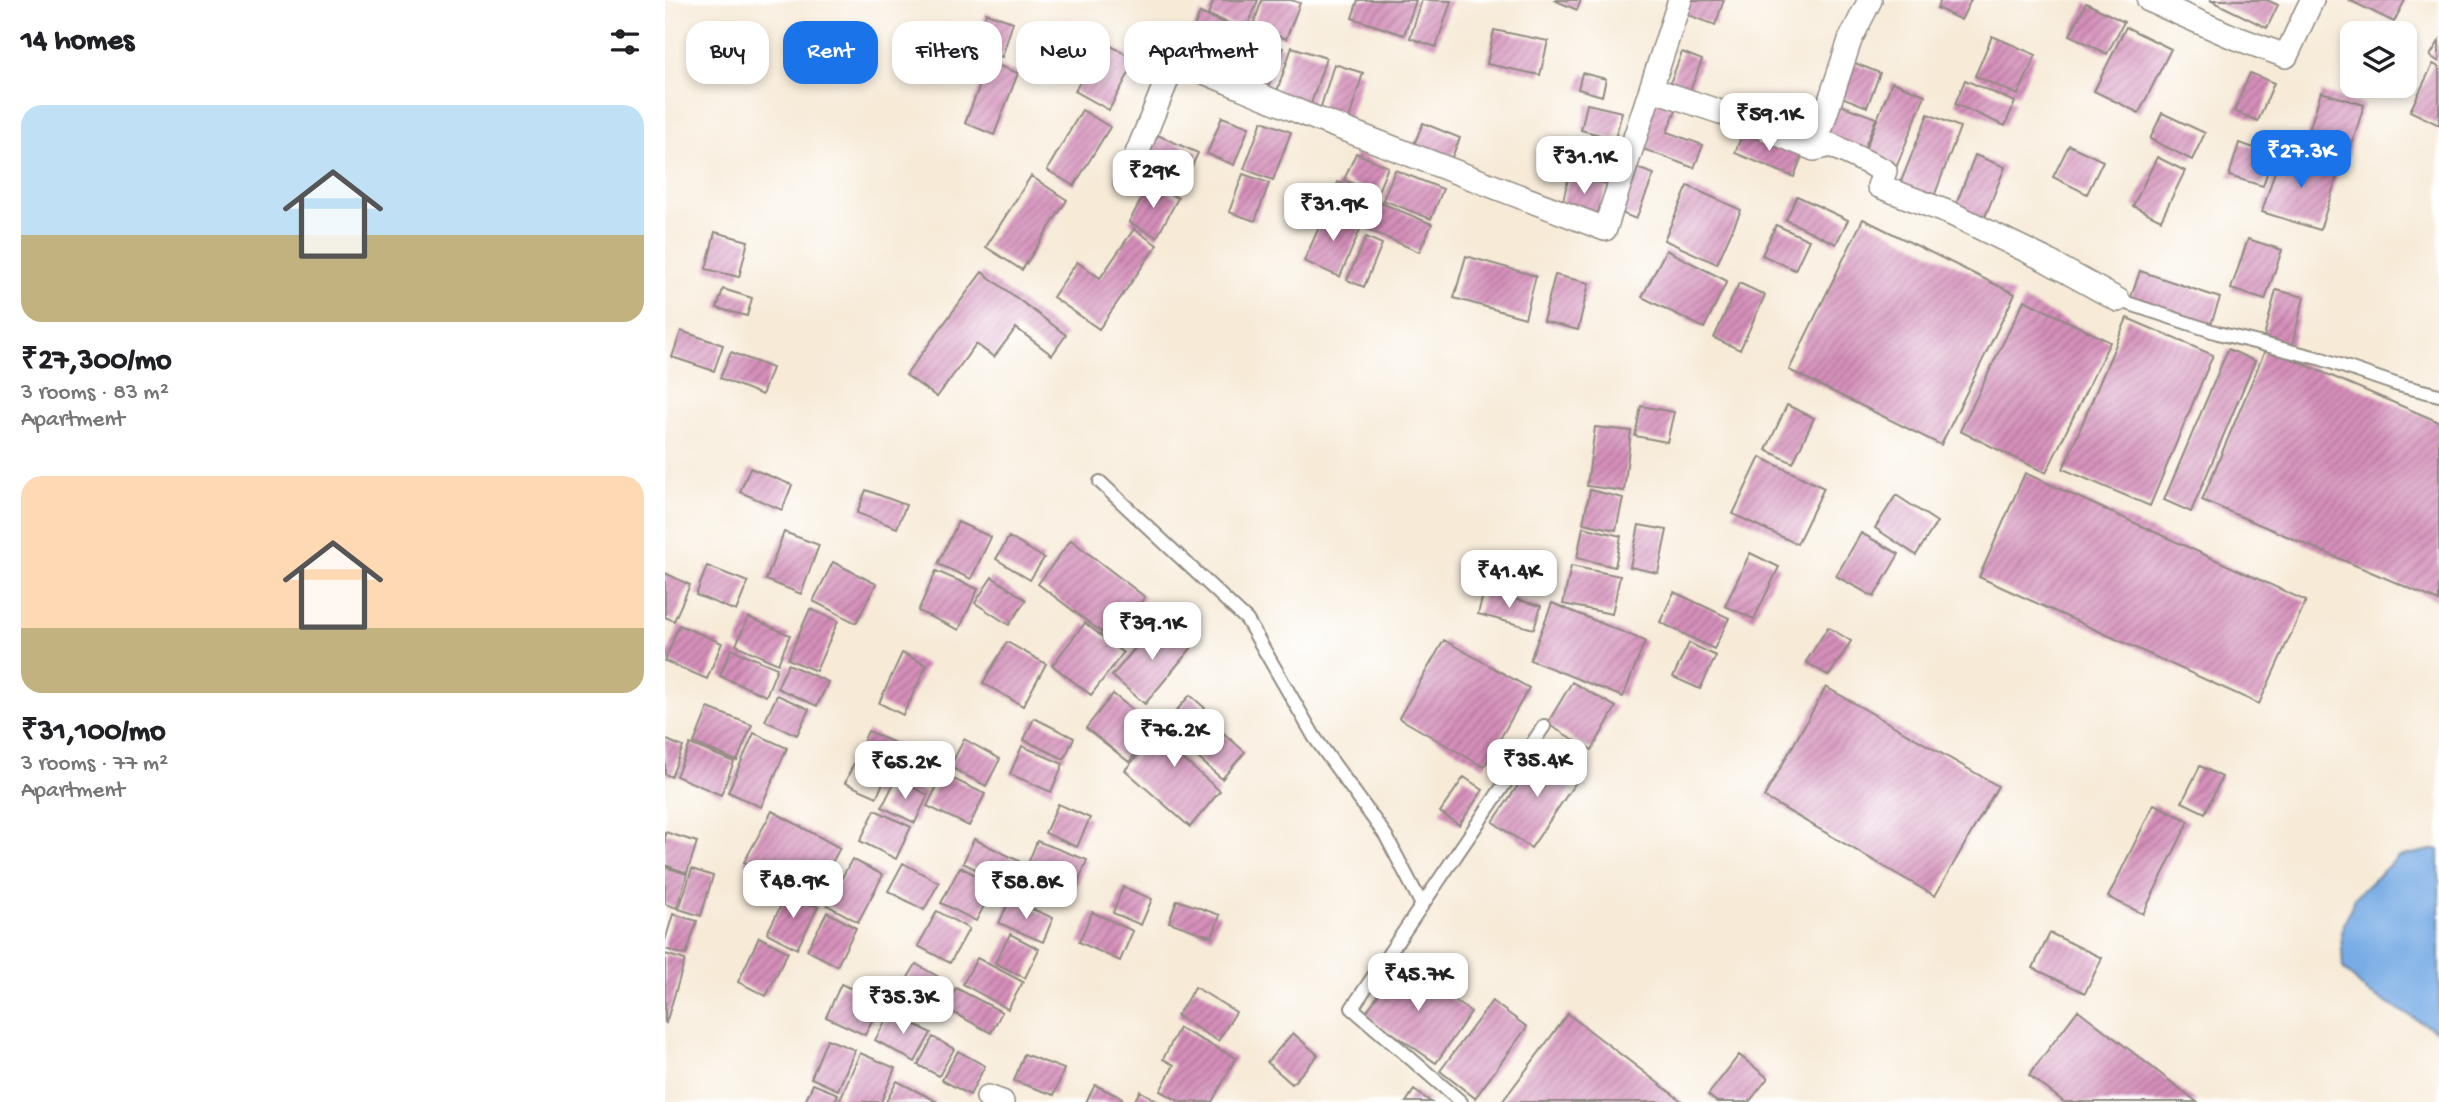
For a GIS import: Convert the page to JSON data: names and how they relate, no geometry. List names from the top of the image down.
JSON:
{
  "page": {
    "heading": "14 homes",
    "chip": [
      "Buy",
      "Rent",
      "Filters",
      "New",
      "Apartment"
    ],
    "list": [
      {
        "name": "₹27,300/mo",
        "note": "3 rooms · 83 m² · Apartment"
      },
      {
        "name": "₹31,100/mo",
        "note": "3 rooms · 77 m² · Apartment"
      }
    ],
    "price": [
      "₹59.1K",
      "₹27.3K",
      "₹31.1K",
      "₹29K",
      "₹31.9K",
      "₹41.4K",
      "₹39.1K",
      "₹76.2K",
      "₹35.4K",
      "₹65.2K",
      "₹48.9K",
      "₹58.8K",
      "₹45.7K",
      "₹35.3K"
    ]
  }
}
